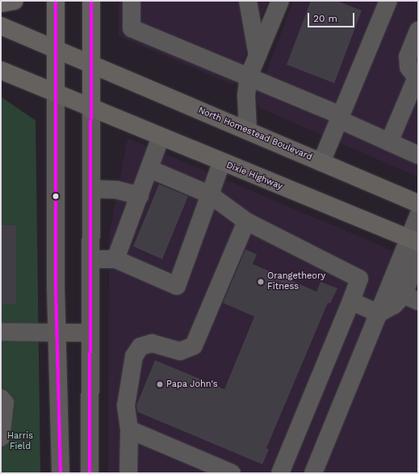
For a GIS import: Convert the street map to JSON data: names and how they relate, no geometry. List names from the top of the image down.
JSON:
{
  "streets": {
    "highway": ["North Homestead Boulevard", "Dixie Highway"]
  },
  "parks": ["Harris Field"],
  "places": ["Orangetheory Fitness", "Papa John's"],
  "scale_bar": "20 m"
}
